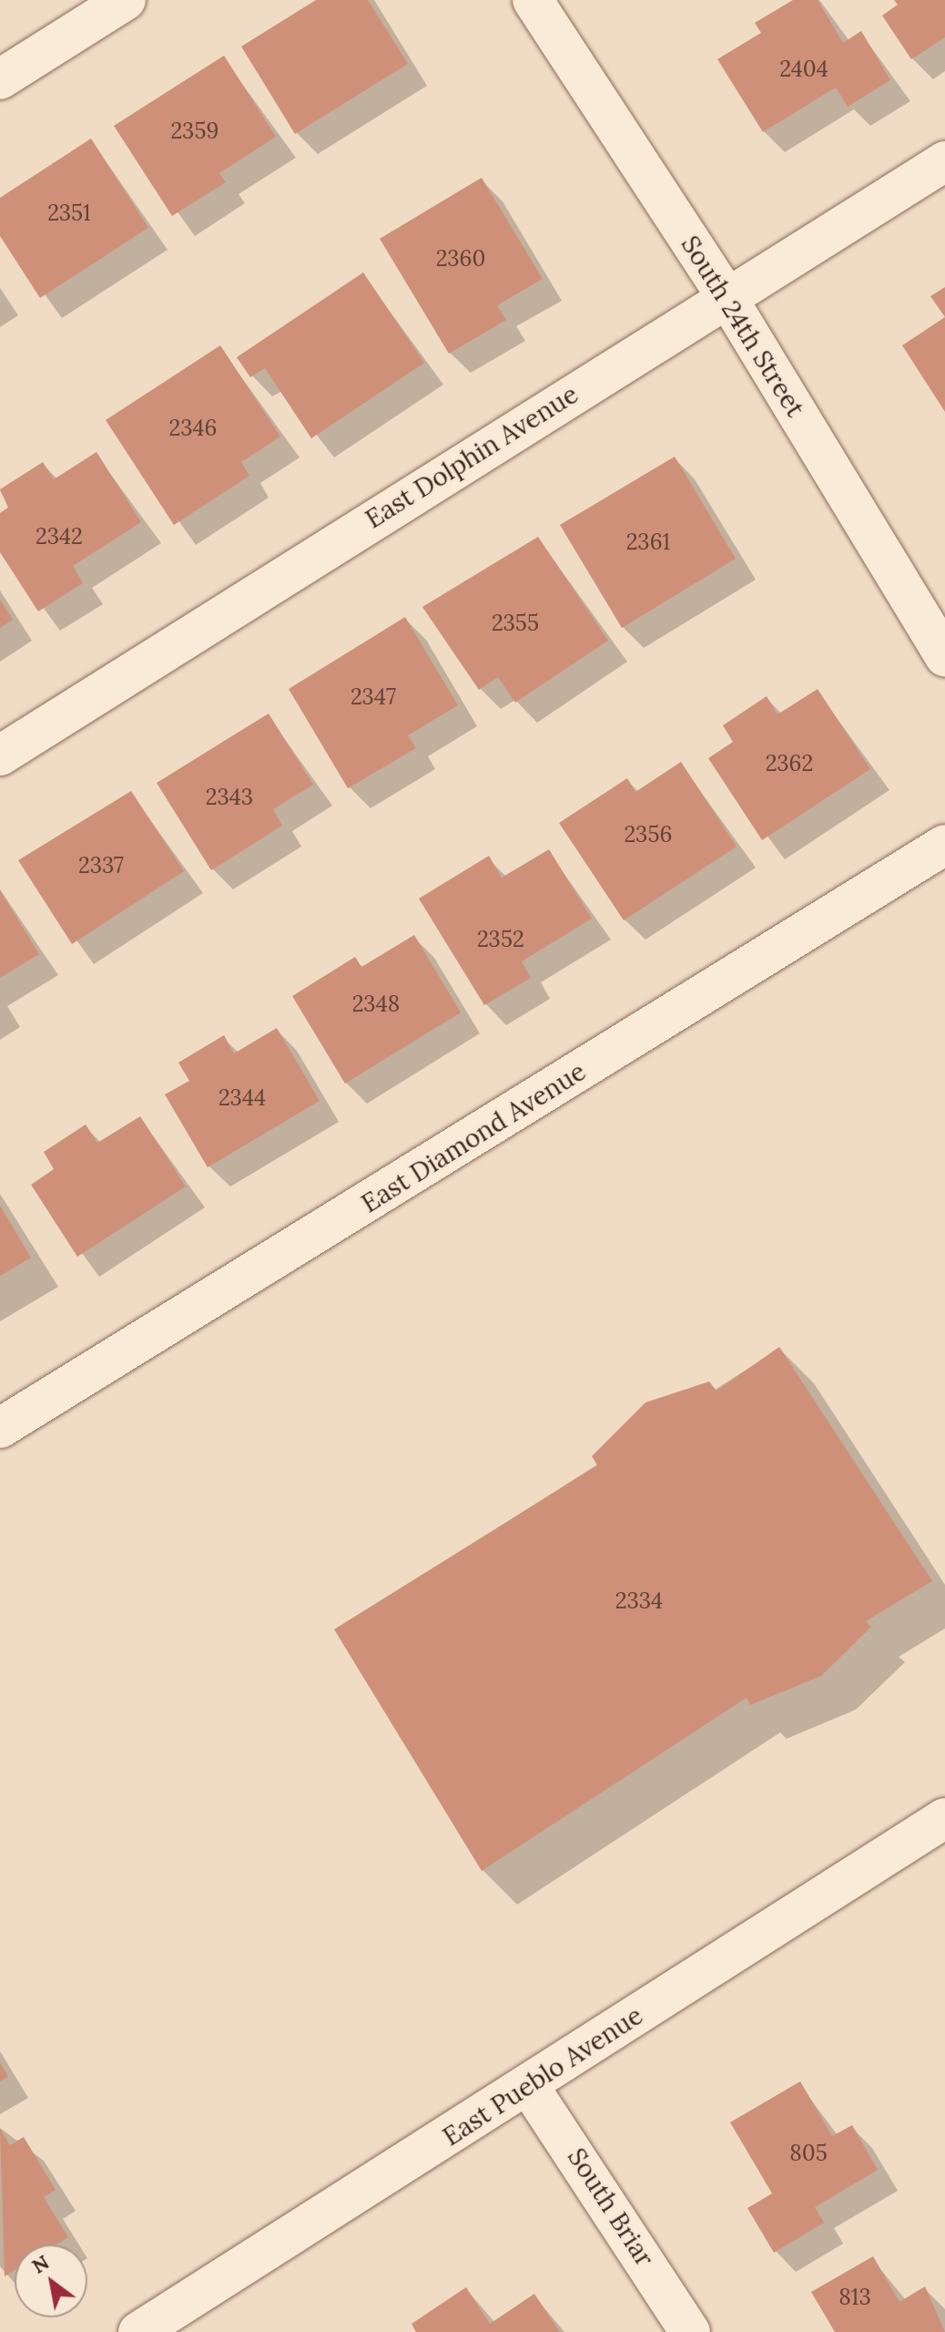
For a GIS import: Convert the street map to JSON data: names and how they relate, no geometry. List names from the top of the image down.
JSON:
{
  "streets": {
    "street": [
      "South 24th Street",
      "East Dolphin Avenue",
      "East Diamond Avenue",
      "East Pueblo Avenue",
      "South Briar"
    ]
  },
  "crossings": [
    ["South 24th Street", "East Dolphin Avenue"],
    ["East Pueblo Avenue", "South Briar"]
  ],
  "house_numbers": [
    "2404",
    "2359",
    "2351",
    "2360",
    "2346",
    "2342",
    "2361",
    "2355",
    "2347",
    "2362",
    "2343",
    "2356",
    "2337",
    "2352",
    "2348",
    "2344",
    "2334",
    "805",
    "813"
  ],
  "north": "top left"
}
